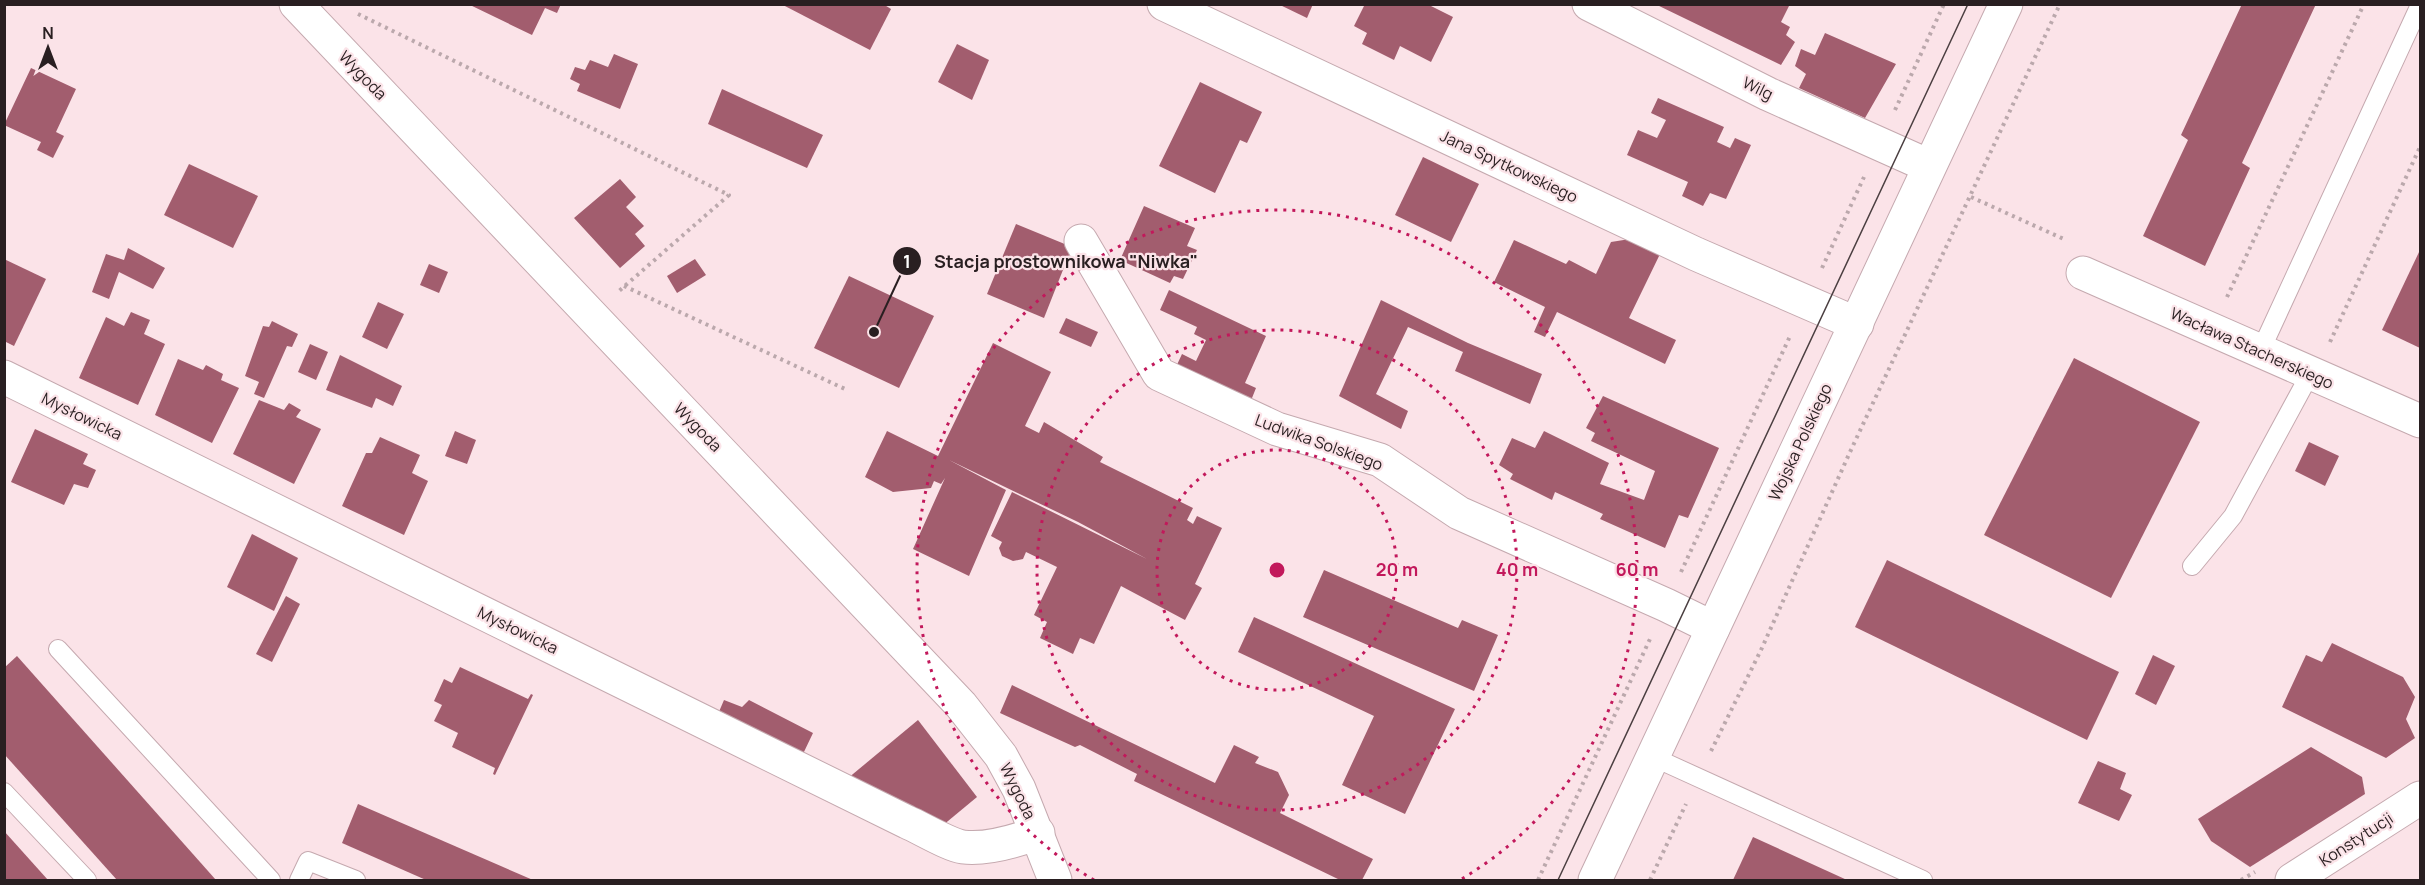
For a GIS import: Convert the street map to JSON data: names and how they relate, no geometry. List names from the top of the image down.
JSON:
{
  "streets": {
    "street": [
      "Wygoda",
      "Wilg",
      "Jana Spytkowskiego",
      "Wacława Stacherskiego",
      "Mysłowicka",
      "Ludwika Solskiego",
      "Wojska Polskiego",
      "Konstytucji"
    ]
  },
  "crossings": [
    ["Wygoda", "Mysłowicka"],
    ["Wilg", "Wojska Polskiego"],
    ["Jana Spytkowskiego", "Wojska Polskiego"],
    ["Ludwika Solskiego", "Wojska Polskiego"]
  ],
  "places": ["Stacja prostownikowa \"Niwka\""],
  "north": "top",
  "rings": ["20 m", "40 m", "60 m"]
}
